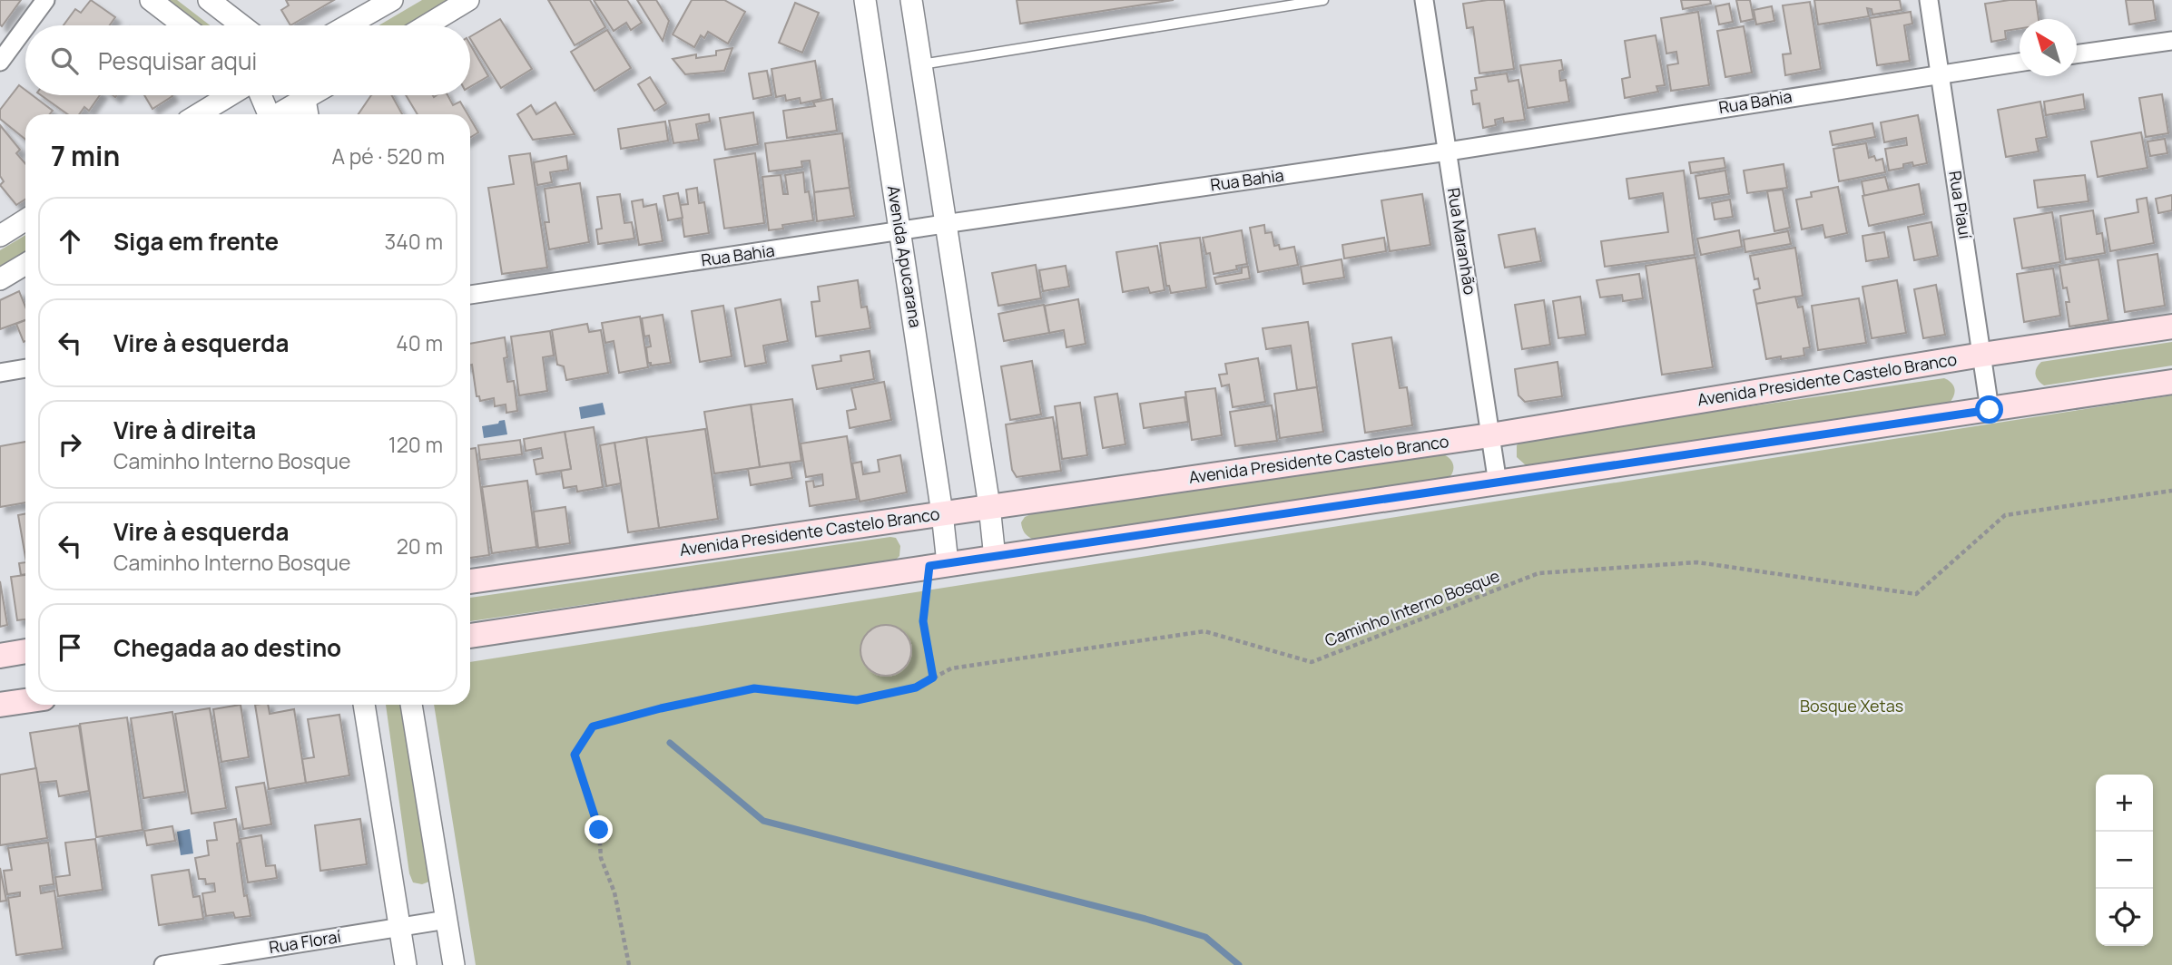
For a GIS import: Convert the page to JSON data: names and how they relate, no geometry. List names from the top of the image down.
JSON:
{
  "streets": {
    "main road": ["Avenida Presidente Castelo Branco"],
    "street": [
      "Rua Bahia",
      "Rua Piauí",
      "Rua Maranhão",
      "Avenida Apucarana",
      "Rua Floraí"
    ],
    "path": ["Caminho Interno Bosque"]
  },
  "crossings": [
    ["Rua Bahia", "Rua Piauí"],
    ["Rua Bahia", "Rua Maranhão"],
    ["Rua Bahia", "Avenida Apucarana"],
    ["Rua Piauí", "Avenida Presidente Castelo Branco"],
    ["Rua Maranhão", "Avenida Presidente Castelo Branco"],
    ["Avenida Apucarana", "Avenida Presidente Castelo Branco"]
  ],
  "parks": ["Bosque Xetas"],
  "north": "top left",
  "page": {
    "search": "Pesquisar aqui",
    "heading": ["7 min", "A pé · 520 m"],
    "list": [
      ["Siga em frente", "340 m"],
      ["Vire à esquerda", "40 m"],
      ["Vire à direita", "Caminho Interno Bosque", "120 m"],
      ["Vire à esquerda", "Caminho Interno Bosque", "20 m"],
      "Chegada ao destino"
    ],
    "map_buttons": ["+", "−"]
  }
}
